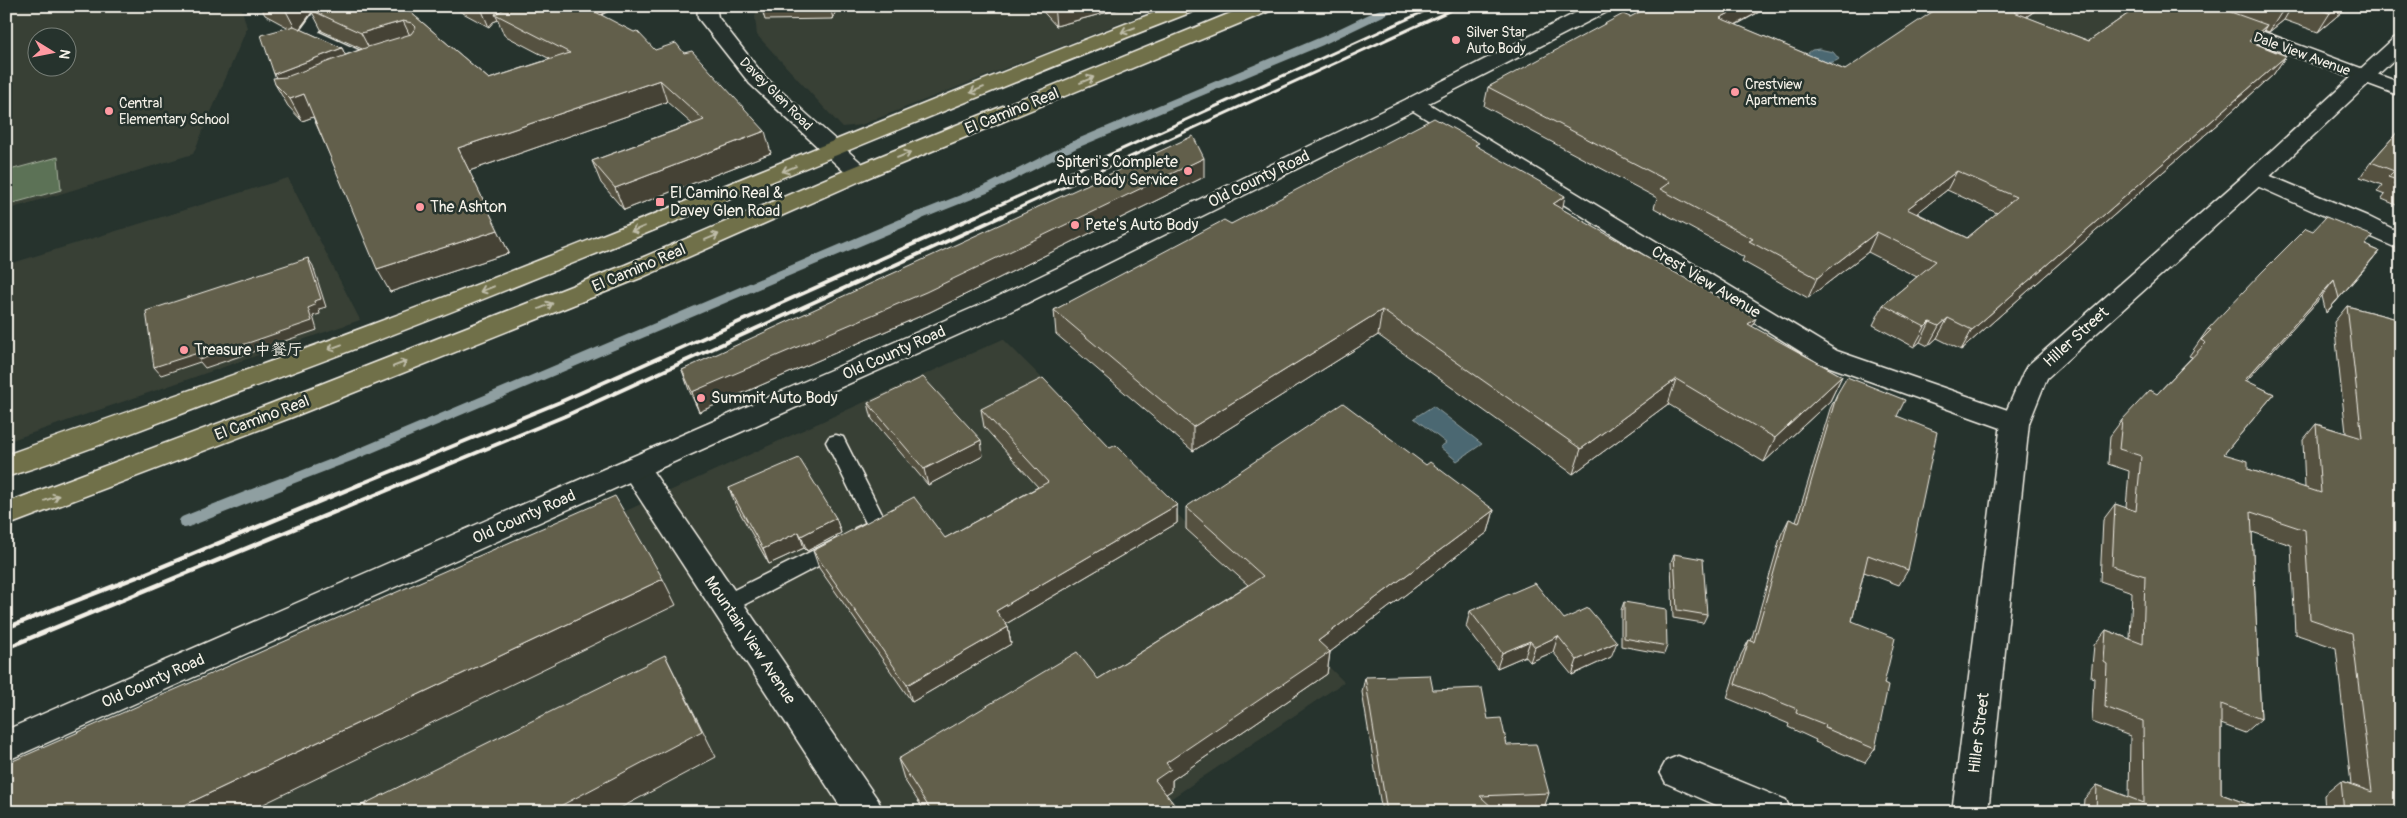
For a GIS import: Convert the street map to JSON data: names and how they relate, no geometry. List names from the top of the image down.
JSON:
{
  "streets": {
    "main road": ["El Camino Real"],
    "street": [
      "Dale View Avenue",
      "Davey Glen Road",
      "Old County Road",
      "Crest View Avenue",
      "Hiller Street",
      "Mountain View Avenue"
    ]
  },
  "crossings": [
    ["Dale View Avenue", "Hiller Street"],
    ["Davey Glen Road", "El Camino Real"],
    ["Old County Road", "Crest View Avenue"],
    ["Old County Road", "Mountain View Avenue"],
    ["Crest View Avenue", "Hiller Street"]
  ],
  "places": {
    "other": [
      "Silver Star Auto Body",
      "Crestview Apartments",
      "Central Elementary School",
      "Spiteri's Complete Auto Body Service",
      "The Ashton",
      "Pete's Auto Body",
      "Treasure 中餐厅",
      "Summit Auto Body"
    ],
    "transit": ["El Camino Real & Davey Glen Road"]
  },
  "north": "right"
}
